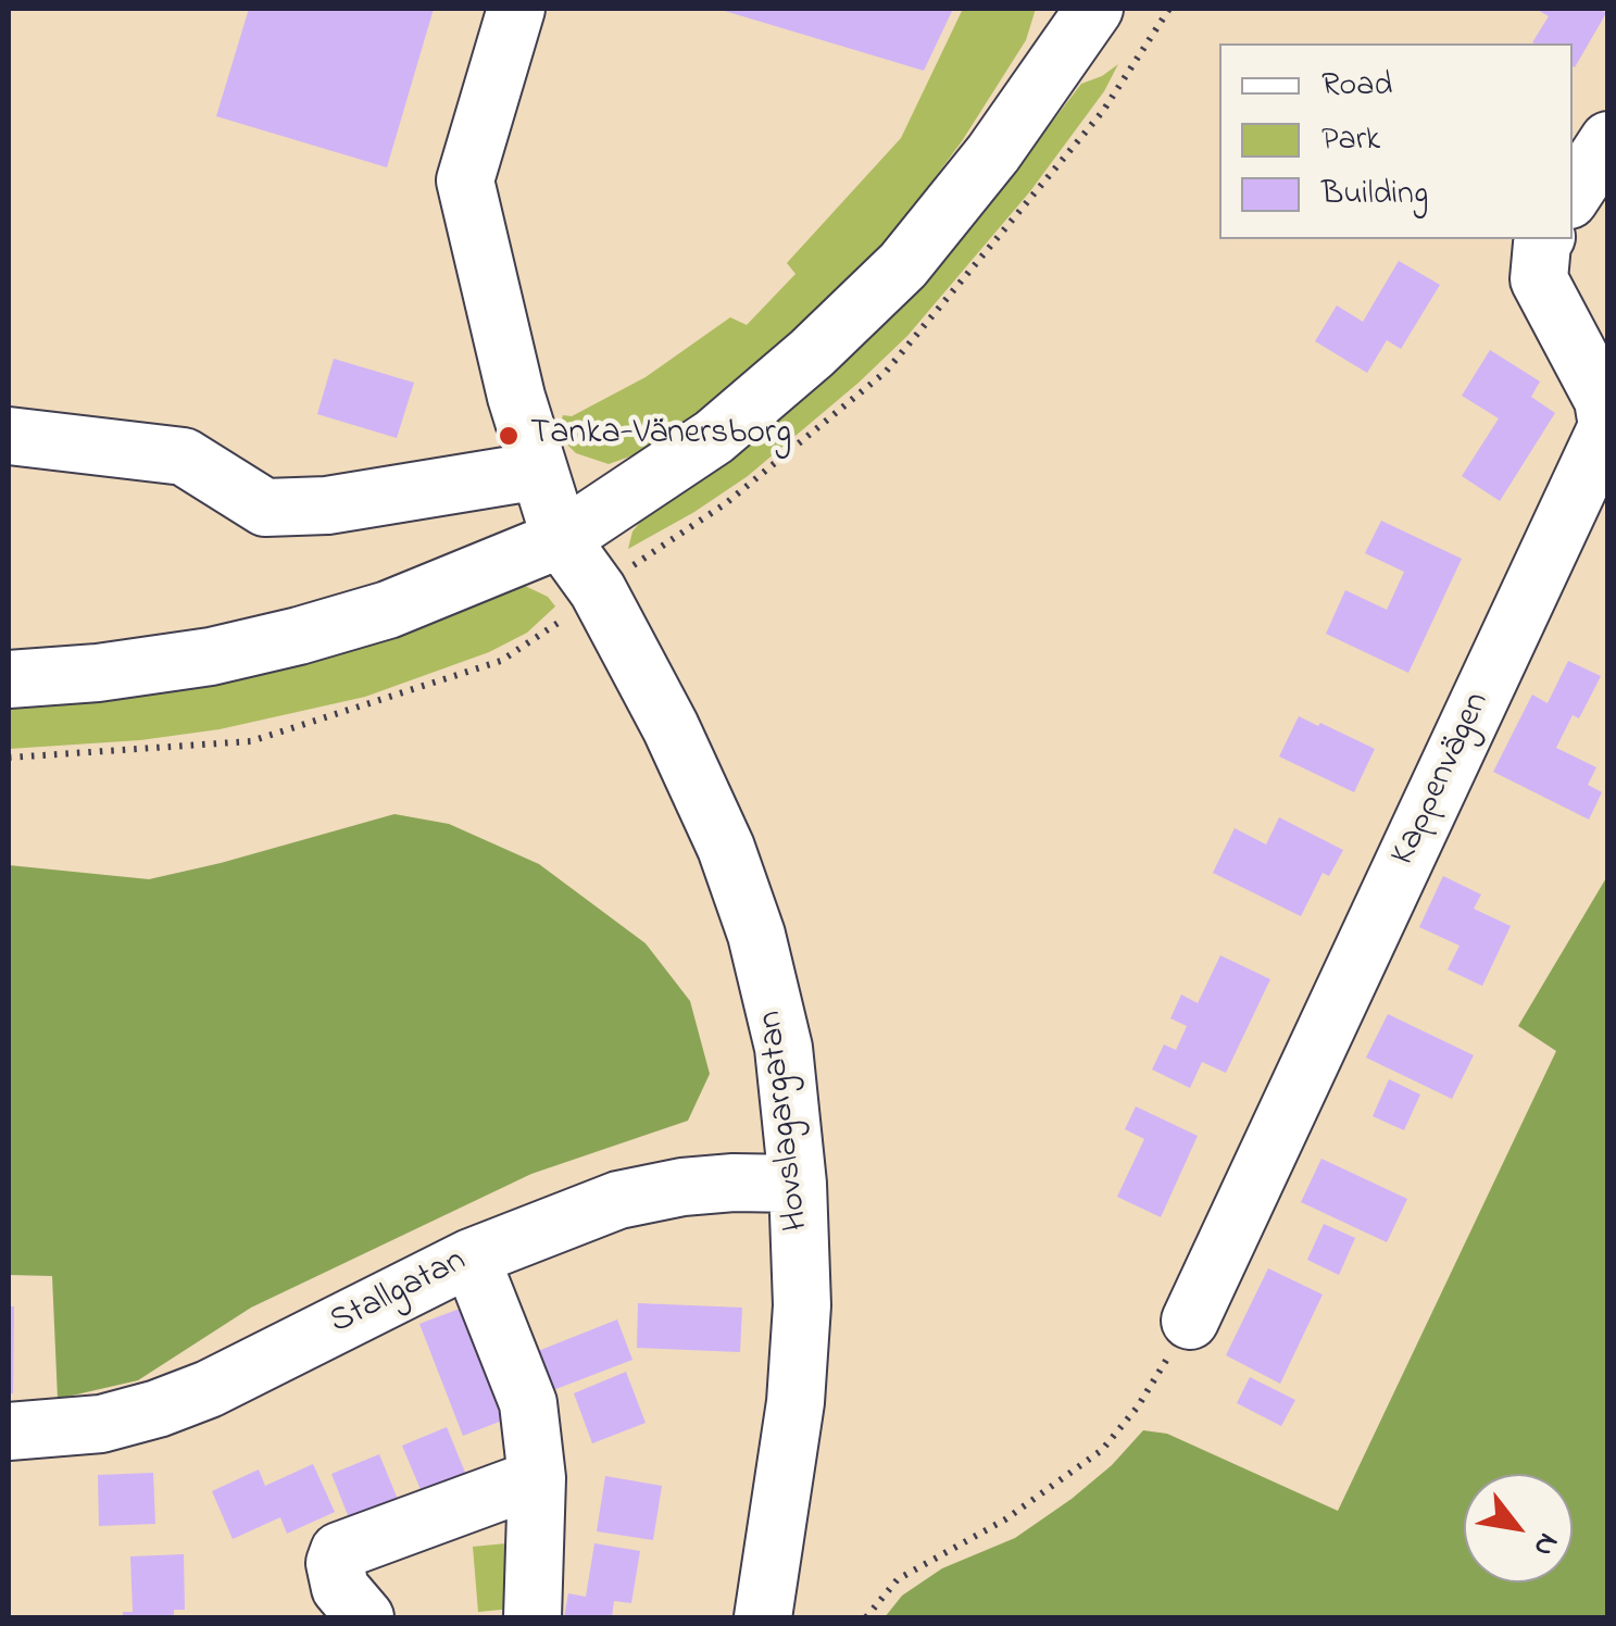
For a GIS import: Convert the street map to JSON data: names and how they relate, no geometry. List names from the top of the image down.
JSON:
{
  "streets": {
    "street": ["Kappenvägen", "Hovslagargatan", "Stallgatan"]
  },
  "crossings": [
    ["Hovslagargatan", "Stallgatan"]
  ],
  "places": ["Tanka-Vänersborg"],
  "legend": ["Road", "Park", "Building"],
  "north": "bottom right"
}
